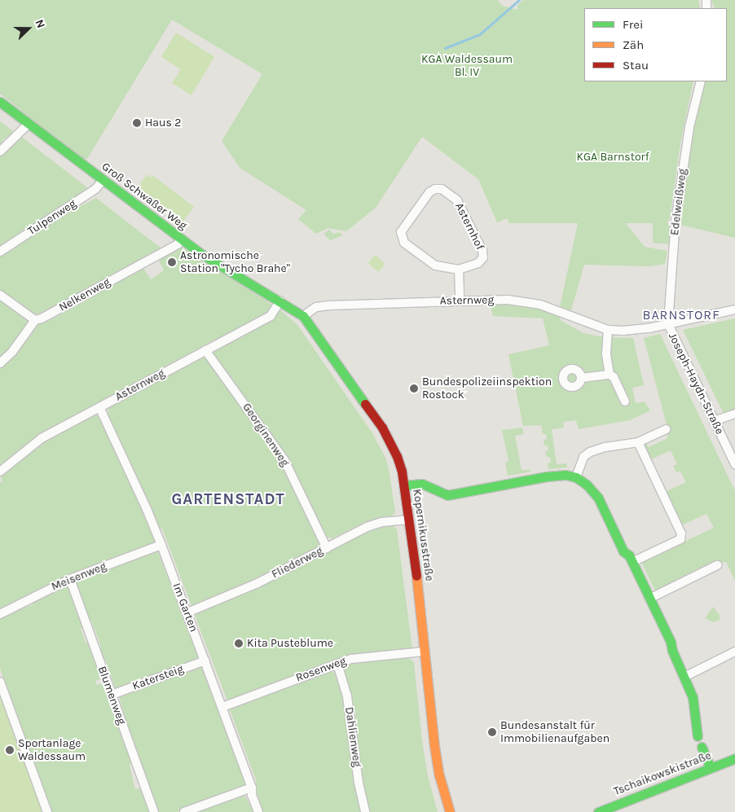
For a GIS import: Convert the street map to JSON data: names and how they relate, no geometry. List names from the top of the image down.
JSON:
{
  "streets": {
    "street": [
      "Groß Schwaßer Weg",
      "Edelweißweg",
      "Tulpenweg",
      "Asternhof",
      "Nelkenweg",
      "Asternweg",
      "Joseph-Haydn-Straße",
      "Georginenweg",
      "Kopernikusstraße",
      "Fliederweg",
      "Meisenweg",
      "Im Garten",
      "Rosenweg",
      "Katersteig",
      "Blumenweg",
      "Dahlienweg",
      "Tschaikowskistraße"
    ]
  },
  "crossings": [
    ["Groß Schwaßer Weg", "Tulpenweg"],
    ["Groß Schwaßer Weg", "Nelkenweg"],
    ["Groß Schwaßer Weg", "Asternweg"],
    ["Groß Schwaßer Weg", "Kopernikusstraße"],
    ["Edelweißweg", "Joseph-Haydn-Straße"],
    ["Asternweg", "Georginenweg"],
    ["Asternweg", "Kopernikusstraße"],
    ["Asternweg", "Im Garten"],
    ["Georginenweg", "Fliederweg"],
    ["Kopernikusstraße", "Fliederweg"],
    ["Kopernikusstraße", "Rosenweg"],
    ["Fliederweg", "Im Garten"],
    ["Meisenweg", "Im Garten"],
    ["Meisenweg", "Blumenweg"],
    ["Im Garten", "Rosenweg"],
    ["Im Garten", "Katersteig"],
    ["Rosenweg", "Dahlienweg"],
    ["Katersteig", "Blumenweg"]
  ],
  "districts": ["BARNSTORF", "GARTENSTADT"],
  "parks": ["KGA Waldessaum Bl. IV", "KGA Barnstorf"],
  "places": [
    "Haus 2",
    "Astronomische Station \"Tycho Brahe\"",
    "Bundespolizeiinspektion Rostock",
    "Kita Pusteblume",
    "Bundesanstalt für Immobilienaufgaben",
    "Sportanlage Waldessaum"
  ],
  "legend": ["Frei", "Zäh", "Stau"],
  "north": "right"
}
